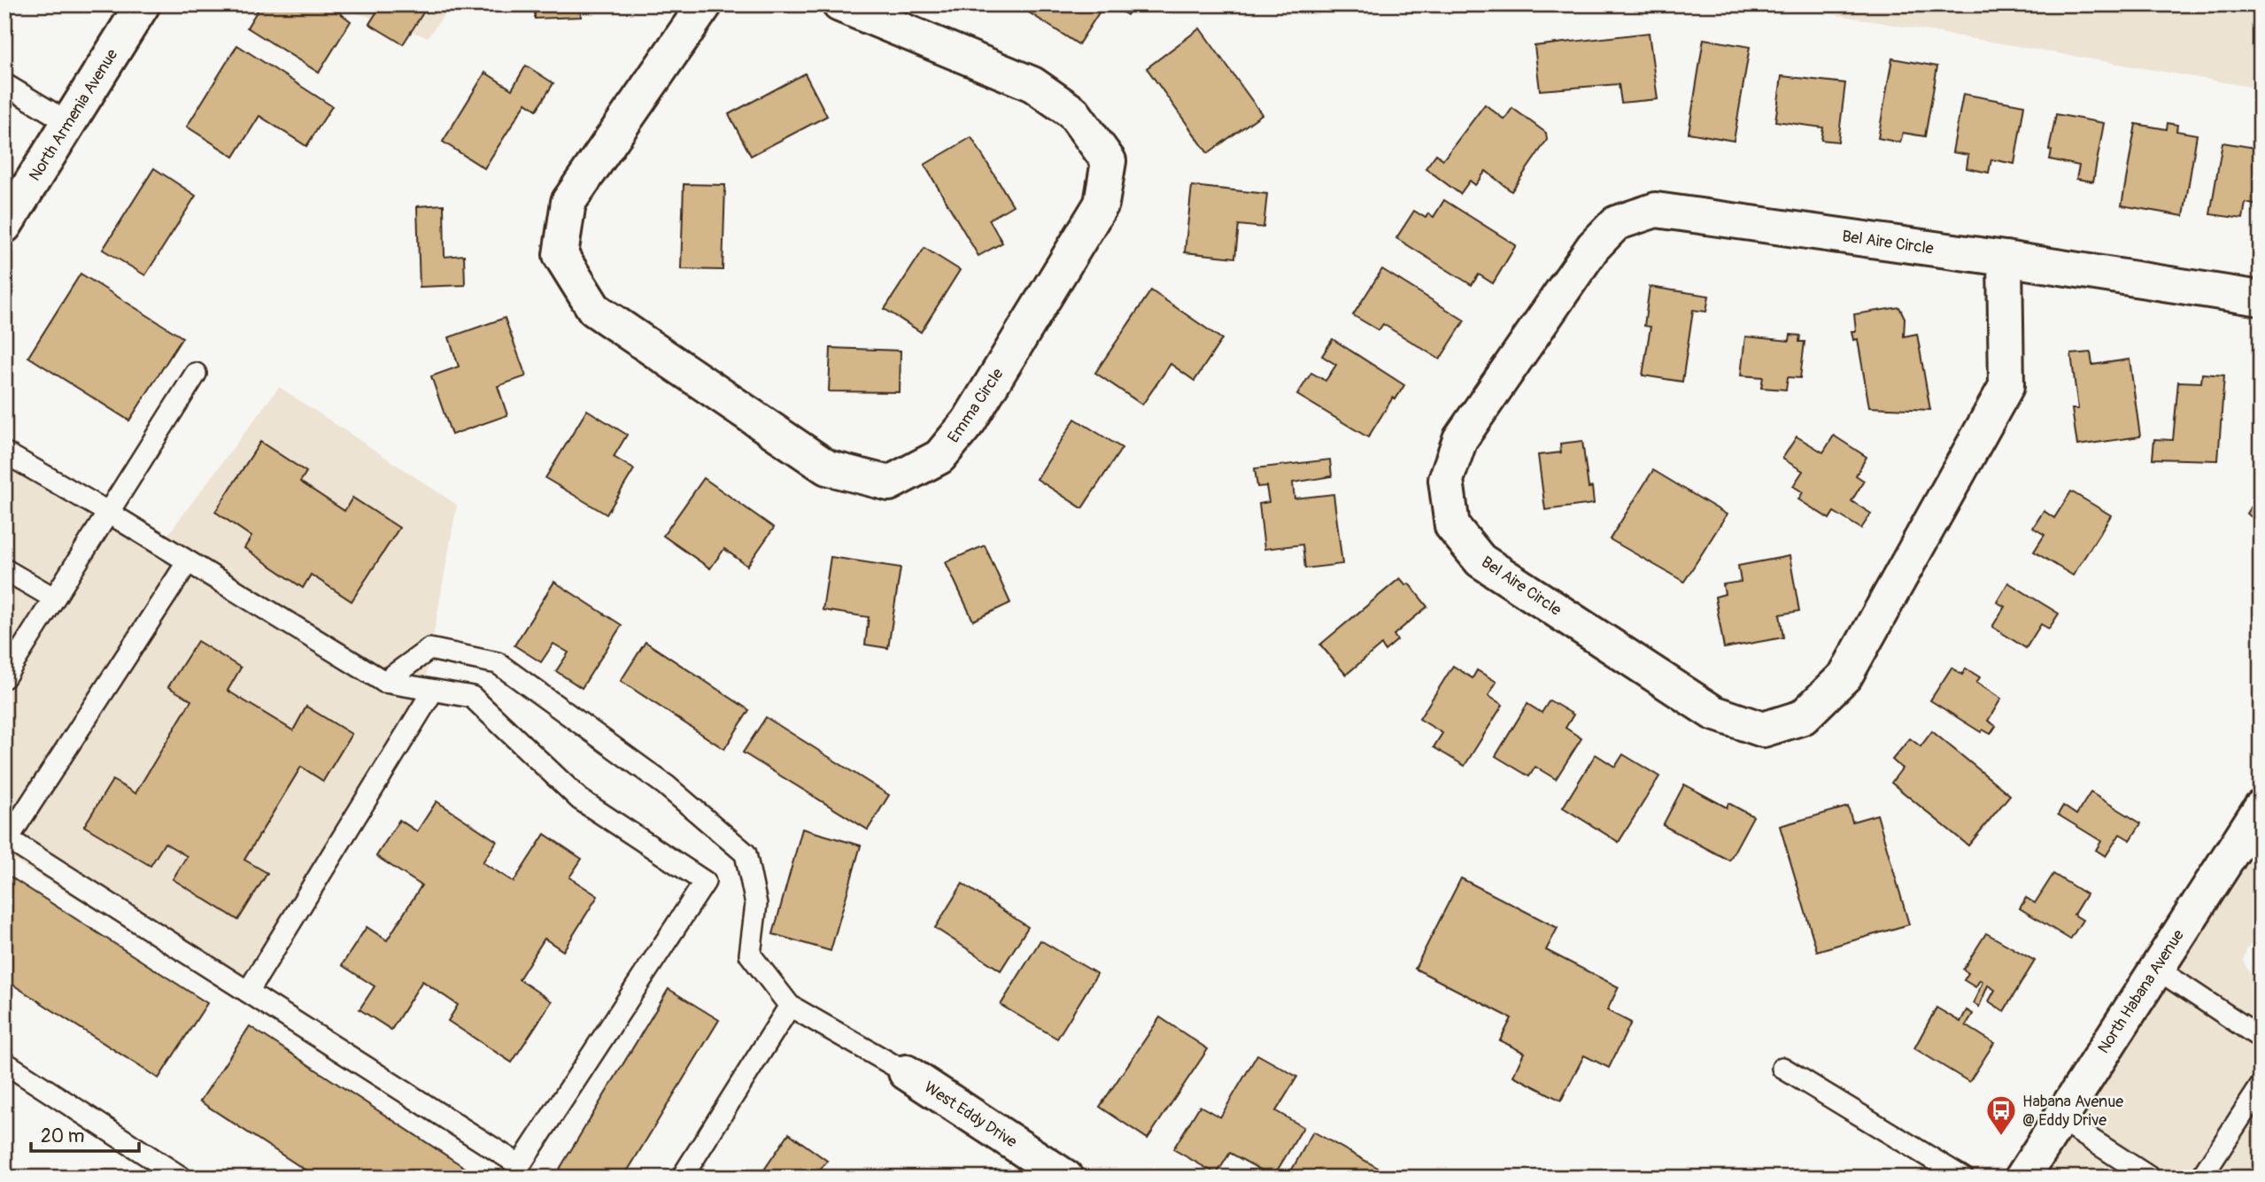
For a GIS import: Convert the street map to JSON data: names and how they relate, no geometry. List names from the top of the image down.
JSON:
{
  "streets": {
    "street": [
      "North Armenia Avenue",
      "Bel Aire Circle",
      "Emma Circle",
      "North Habana Avenue",
      "West Eddy Drive"
    ]
  },
  "places": {
    "bus stop": ["Habana Avenue @ Eddy Drive"]
  },
  "scale_bar": "20 m"
}
